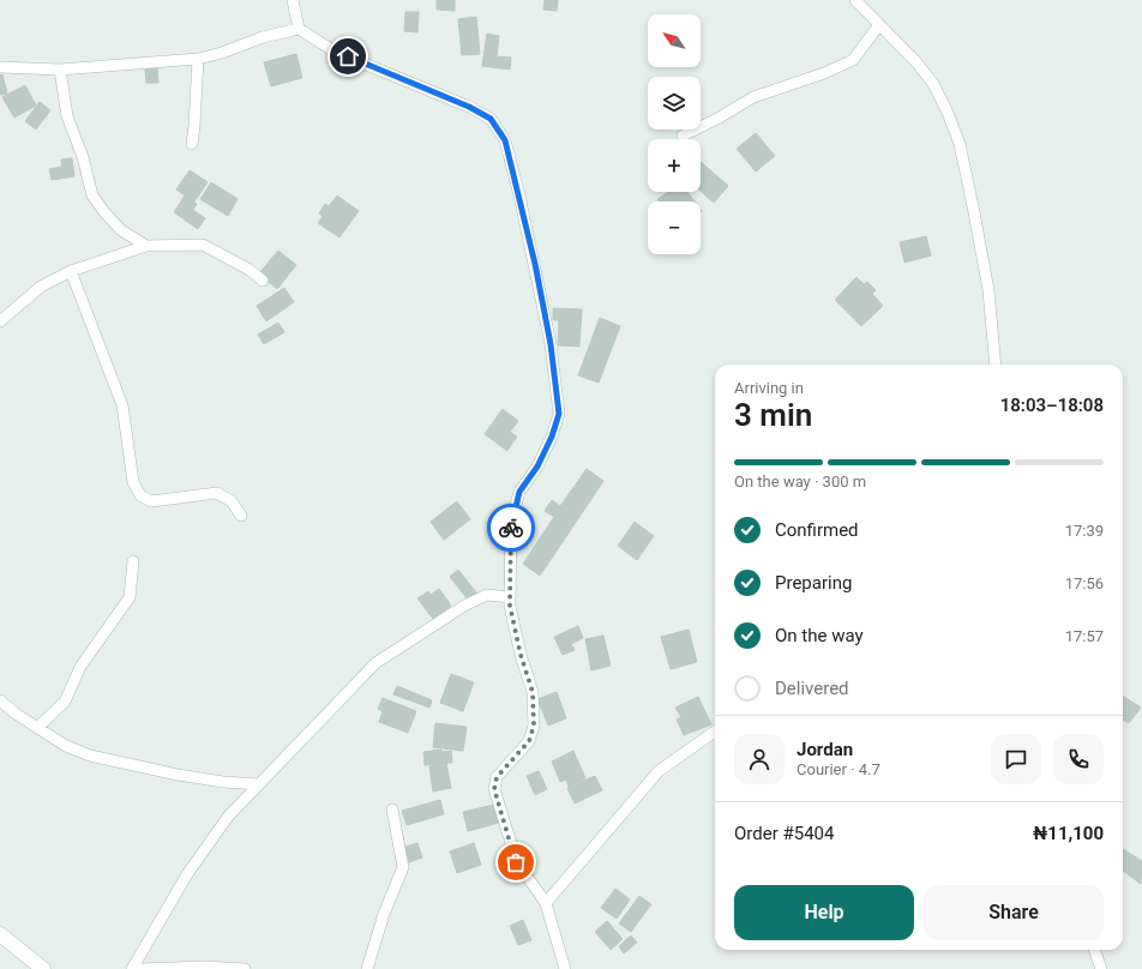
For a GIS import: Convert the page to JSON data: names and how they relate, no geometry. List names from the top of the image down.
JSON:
{
  "north": "top left",
  "page": {
    "map_buttons": ["+", "−"],
    "heading": ["3 min", "Arriving in", "18:03–18:08"],
    "panel": [
      "Jordan",
      "Courier · 4.7",
      "Order #5404",
      "₦11,100"
    ],
    "bar": "On the way · 300 m",
    "list": [
      ["Confirmed", "17:39"],
      ["Preparing", "17:56"],
      ["On the way", "17:57"],
      "Delivered"
    ],
    "buttons": ["Help", "Share"]
  }
}
